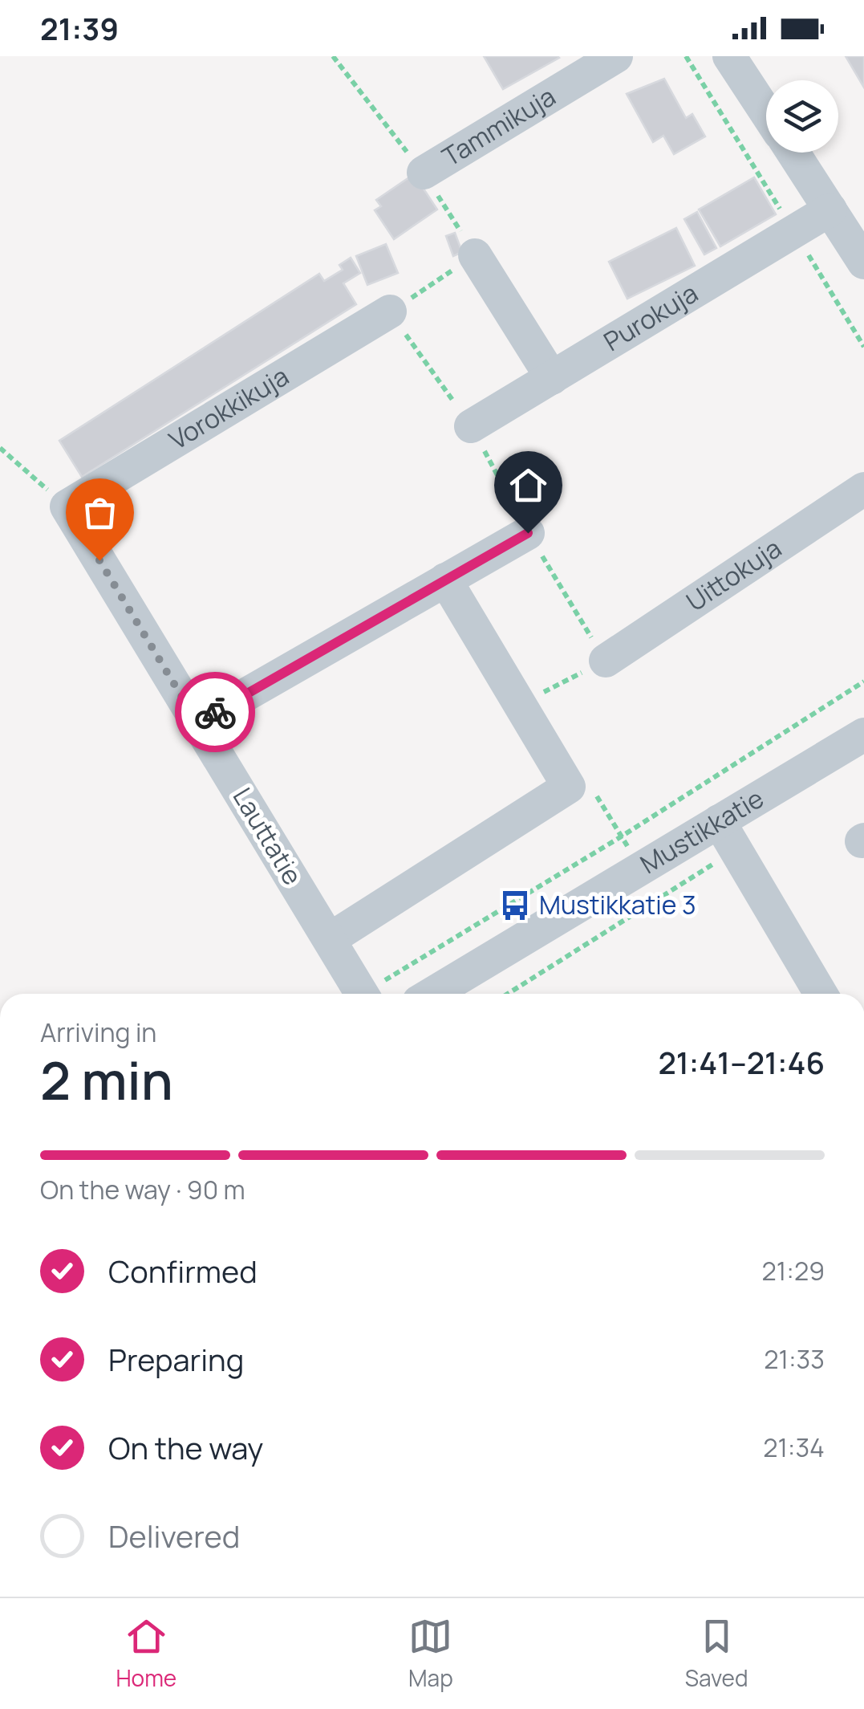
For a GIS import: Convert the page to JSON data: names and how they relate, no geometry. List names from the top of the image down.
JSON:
{
  "streets": {
    "street": [
      "Tammikuja",
      "Purokuja",
      "Vorokkikuja",
      "Uittokuja",
      "Mustikkatie",
      "Lauttatie"
    ]
  },
  "crossings": [
    ["Vorokkikuja", "Lauttatie"]
  ],
  "places": {
    "bus stop": ["Mustikkatie 3"]
  },
  "page": {
    "status": "21:39",
    "heading": ["2 min", "Arriving in", "21:41–21:46"],
    "bar": "On the way · 90 m",
    "list": [
      ["Confirmed", "21:29"],
      ["Preparing", "21:33"],
      ["On the way", "21:34"],
      "Delivered"
    ],
    "tabs": ["Home", "Map", "Saved"]
  }
}
